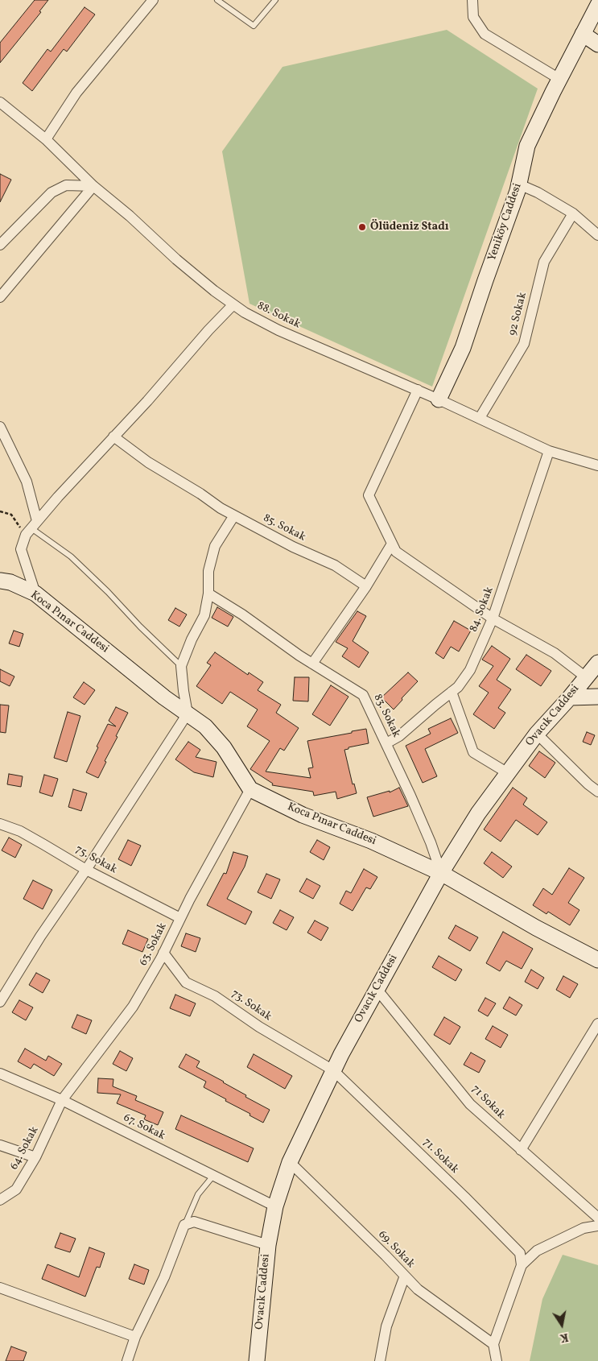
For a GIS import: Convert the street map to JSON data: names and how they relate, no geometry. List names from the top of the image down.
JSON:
{
  "streets": {
    "street": [
      "Yeniköy Caddesi",
      "92 Sokak",
      "88. Sokak",
      "85. Sokak",
      "84. Sokak",
      "Koca Pınar Caddesi",
      "83. Sokak",
      "Ovacık Caddesi",
      "75. Sokak",
      "63. Sokak",
      "73. Sokak",
      "71 Sokak",
      "67. Sokak",
      "64. Sokak",
      "71. Sokak",
      "69. Sokak"
    ]
  },
  "crossings": [
    ["Yeniköy Caddesi", "88. Sokak"],
    ["92 Sokak", "88. Sokak"],
    ["88. Sokak", "84. Sokak"],
    ["84. Sokak", "83. Sokak"],
    ["Koca Pınar Caddesi", "83. Sokak"],
    ["Koca Pınar Caddesi", "Ovacık Caddesi"],
    ["Koca Pınar Caddesi", "63. Sokak"],
    ["83. Sokak", "Ovacık Caddesi"],
    ["Ovacık Caddesi", "73. Sokak"],
    ["Ovacık Caddesi", "71 Sokak"],
    ["Ovacık Caddesi", "67. Sokak"],
    ["Ovacık Caddesi", "71. Sokak"],
    ["Ovacık Caddesi", "69. Sokak"],
    ["75. Sokak", "63. Sokak"],
    ["63. Sokak", "73. Sokak"],
    ["63. Sokak", "67. Sokak"],
    ["63. Sokak", "64. Sokak"],
    ["73. Sokak", "71. Sokak"],
    ["67. Sokak", "64. Sokak"]
  ],
  "places": ["Ölüdeniz Stadı"],
  "north": "bottom"
}
